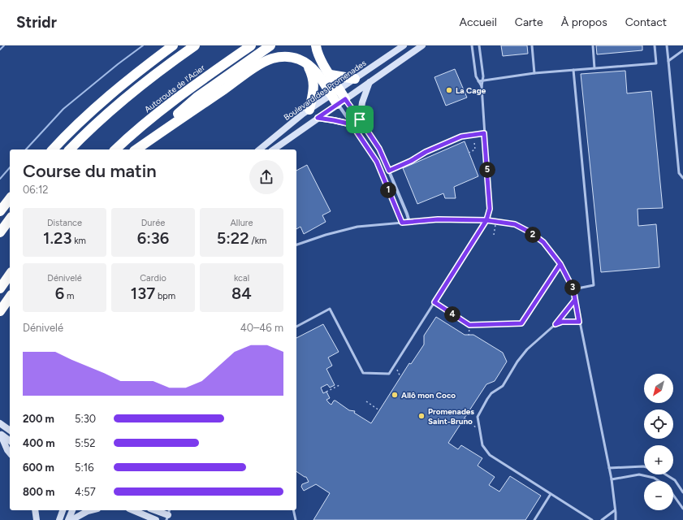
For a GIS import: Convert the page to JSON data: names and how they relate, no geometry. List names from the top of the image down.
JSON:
{
  "streets": {
    "highway": ["Autoroute de l'Acier"],
    "street": ["Boulevard des Promenades"]
  },
  "places": ["La Cage", "Allô mon Coco", "Promenades Saint-Bruno"],
  "north": "bottom left",
  "page": {
    "header": "Stridr",
    "nav": [
      "Accueil",
      "Carte",
      "À propos",
      "Contact"
    ],
    "heading": ["Course du matin", "06:12"],
    "pins": [
      "5",
      "1",
      "2",
      "3",
      "4"
    ],
    "stats": [
      ["Distance", "1.23 km"],
      ["Durée", "6:36"],
      ["Allure", "5:22 /km"],
      ["Dénivelé", "6 m"],
      ["Cardio", "137 bpm"],
      ["kcal", "84"]
    ],
    "chart": ["Dénivelé", "40–46 m"],
    "map_buttons": ["+", "−"],
    "list": [
      {
        "name": "200 m",
        "note": "5:30"
      },
      {
        "name": "400 m",
        "note": "5:52"
      },
      {
        "name": "600 m",
        "note": "5:16"
      },
      {
        "name": "800 m",
        "note": "4:57"
      }
    ]
  }
}
